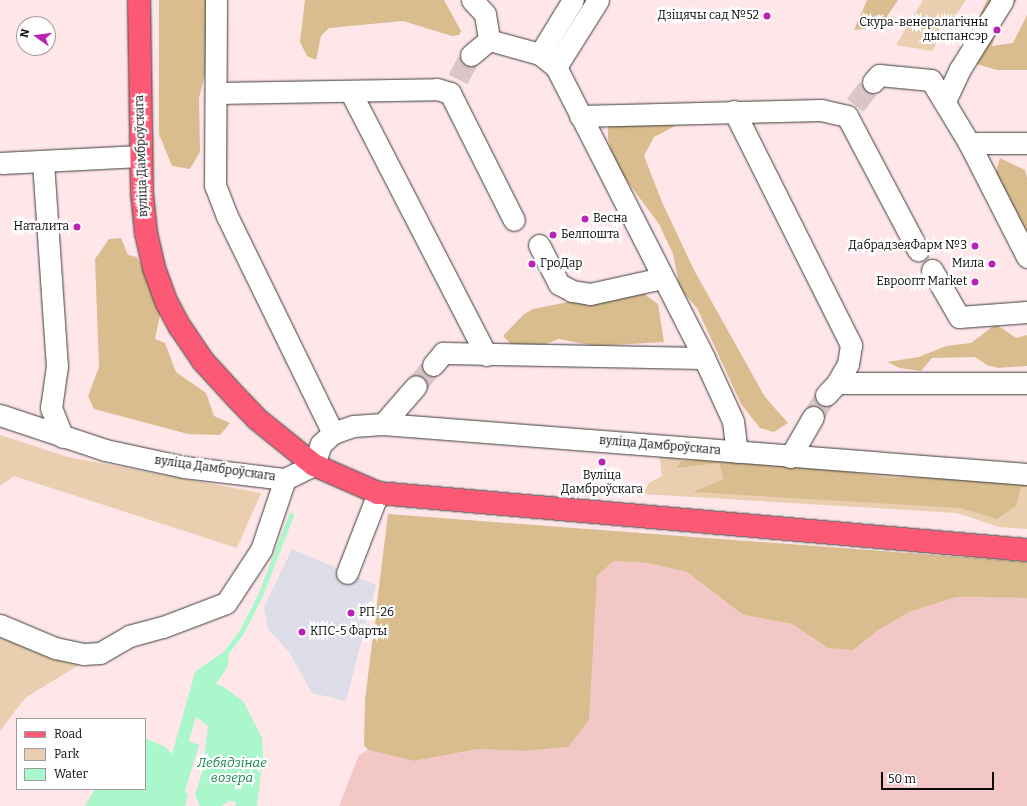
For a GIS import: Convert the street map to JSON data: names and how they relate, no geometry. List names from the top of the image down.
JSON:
{
  "streets": {
    "main road": ["вуліца Дамброўскага"]
  },
  "water": ["Лебядзінае возера"],
  "places": [
    "Дзіцячы сад №52",
    "Скура-венералагічны дыспансэр",
    "Весна",
    "Наталита",
    "Белпошта",
    "ДабрадзеяФарм №3",
    "ГроДар",
    "Мила",
    "Евроопт Market",
    "Вуліца Дамброўскага",
    "РП-26",
    "КПС-5 Фарты"
  ],
  "legend": ["Road", "Park", "Water"],
  "scale_bar": "50 m",
  "north": "left"
}
